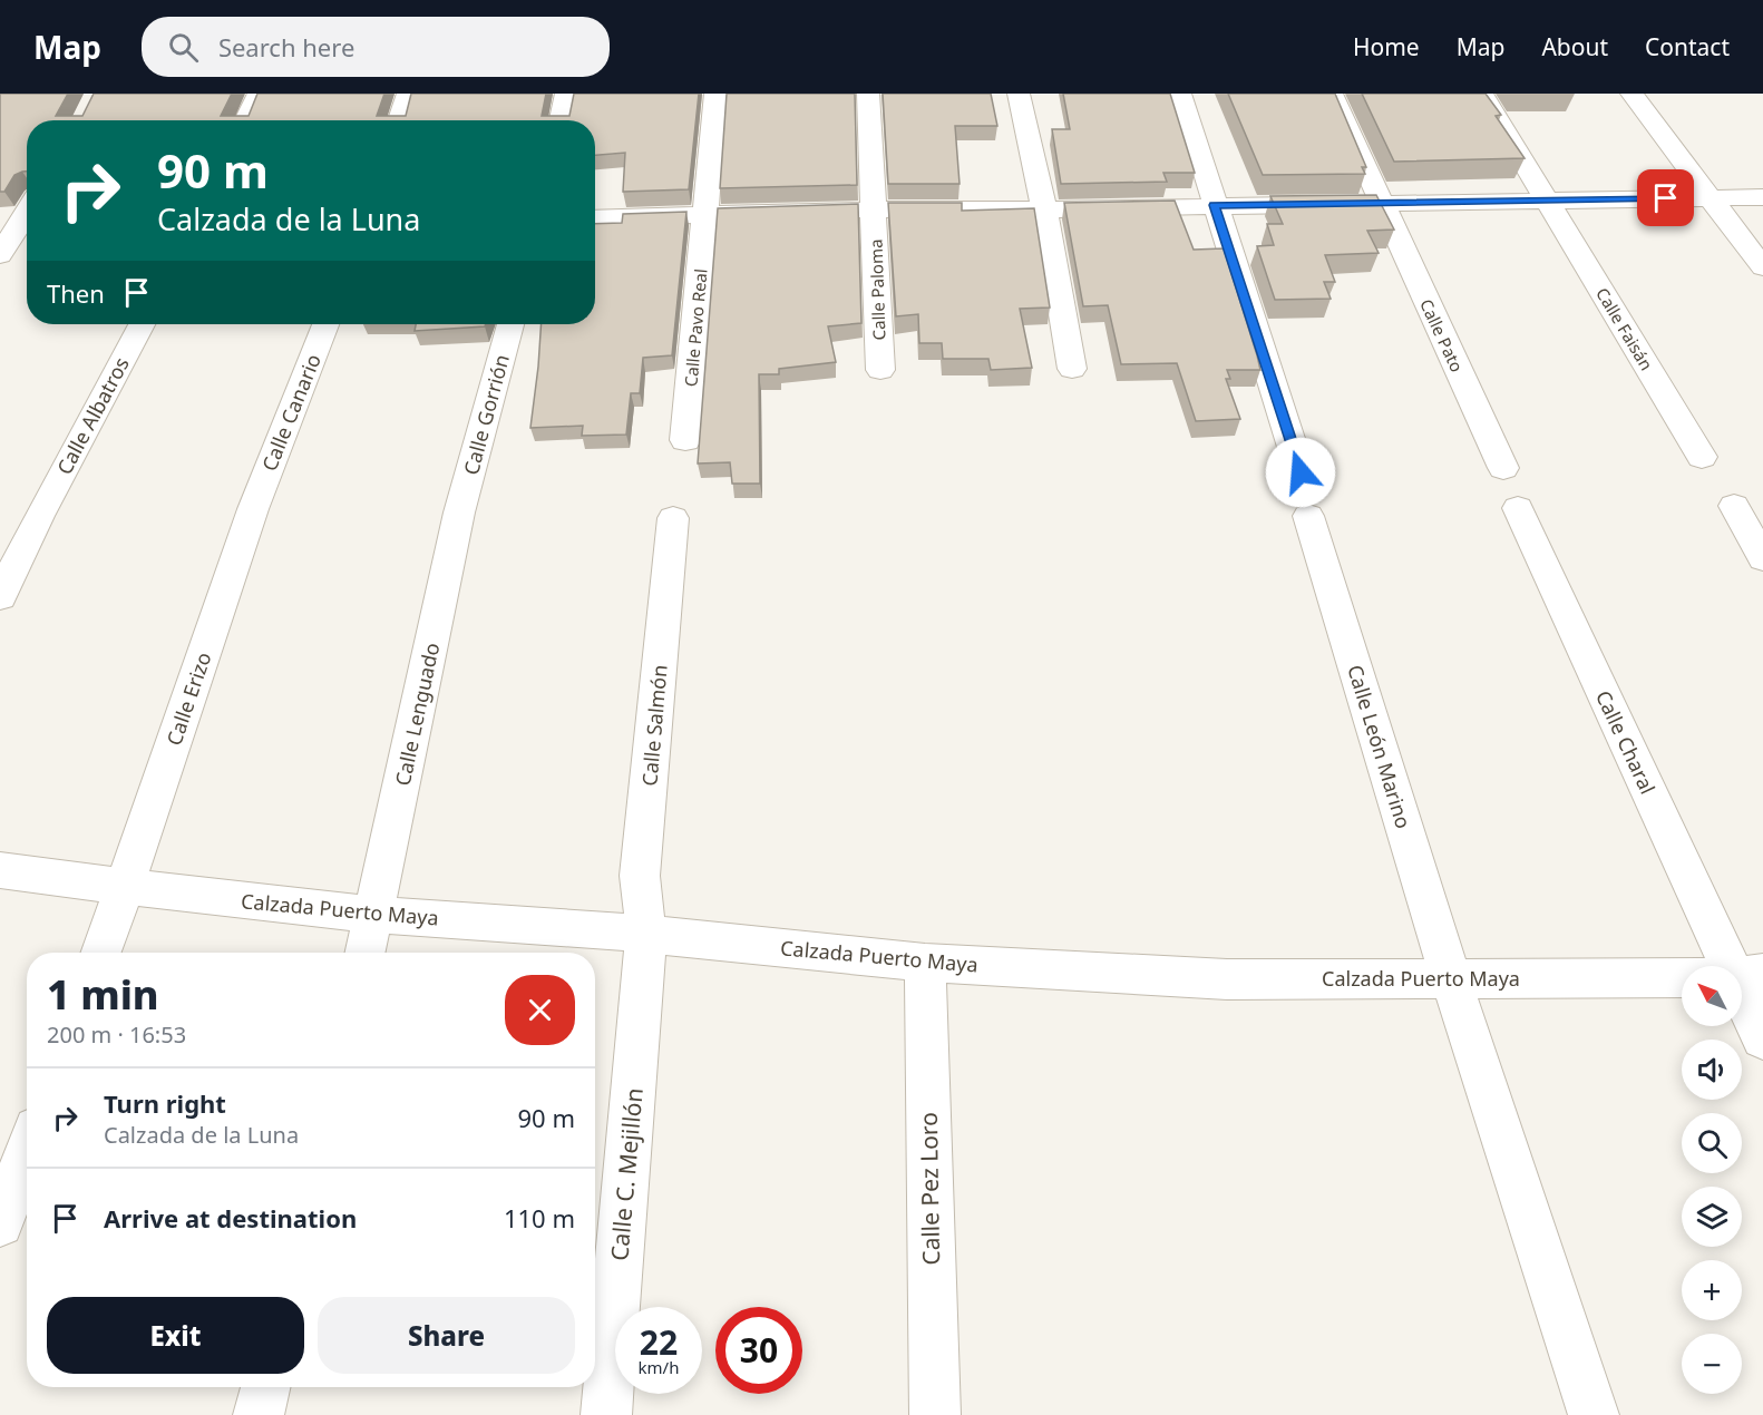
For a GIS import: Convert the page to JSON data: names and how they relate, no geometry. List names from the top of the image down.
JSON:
{
  "streets": {
    "street": [
      "Calle Paloma",
      "Calle Pavo Real",
      "Calle Faisán",
      "Calle Pato",
      "Calle Canario",
      "Calle Gorrión",
      "Calle Albatros",
      "Calle Erizo",
      "Calle Lenguado",
      "Calle Salmón",
      "Calle Charal",
      "Calle León Marino",
      "Calzada Puerto Maya",
      "Calle C. Mejillón",
      "Calle Pez Loro"
    ]
  },
  "crossings": [
    ["Calle Canario", "Calle Erizo"],
    ["Calle Gorrión", "Calle Lenguado"],
    ["Calle Erizo", "Calzada Puerto Maya"],
    ["Calle Lenguado", "Calzada Puerto Maya"],
    ["Calle Salmón", "Calzada Puerto Maya"],
    ["Calle Salmón", "Calle C. Mejillón"],
    ["Calle Charal", "Calzada Puerto Maya"],
    ["Calle León Marino", "Calzada Puerto Maya"],
    ["Calzada Puerto Maya", "Calle C. Mejillón"],
    ["Calzada Puerto Maya", "Calle Pez Loro"]
  ],
  "north": "top left",
  "page": {
    "header": "Map",
    "search": "Search here",
    "nav": [
      "Home",
      "Map",
      "About",
      "Contact"
    ],
    "turn": ["90 m", "Calzada de la Luna"],
    "then": "Then",
    "heading": ["1 min", "200 m · 16:53"],
    "map_buttons": ["+", "−"],
    "list": [
      {
        "name": "Turn right",
        "note": "Calzada de la Luna",
        "value": "90 m"
      },
      {
        "name": "Arrive at destination",
        "value": "110 m"
      }
    ],
    "buttons": ["Exit", "Share"],
    "speed": "22 km/h",
    "limit": "30"
  }
}
